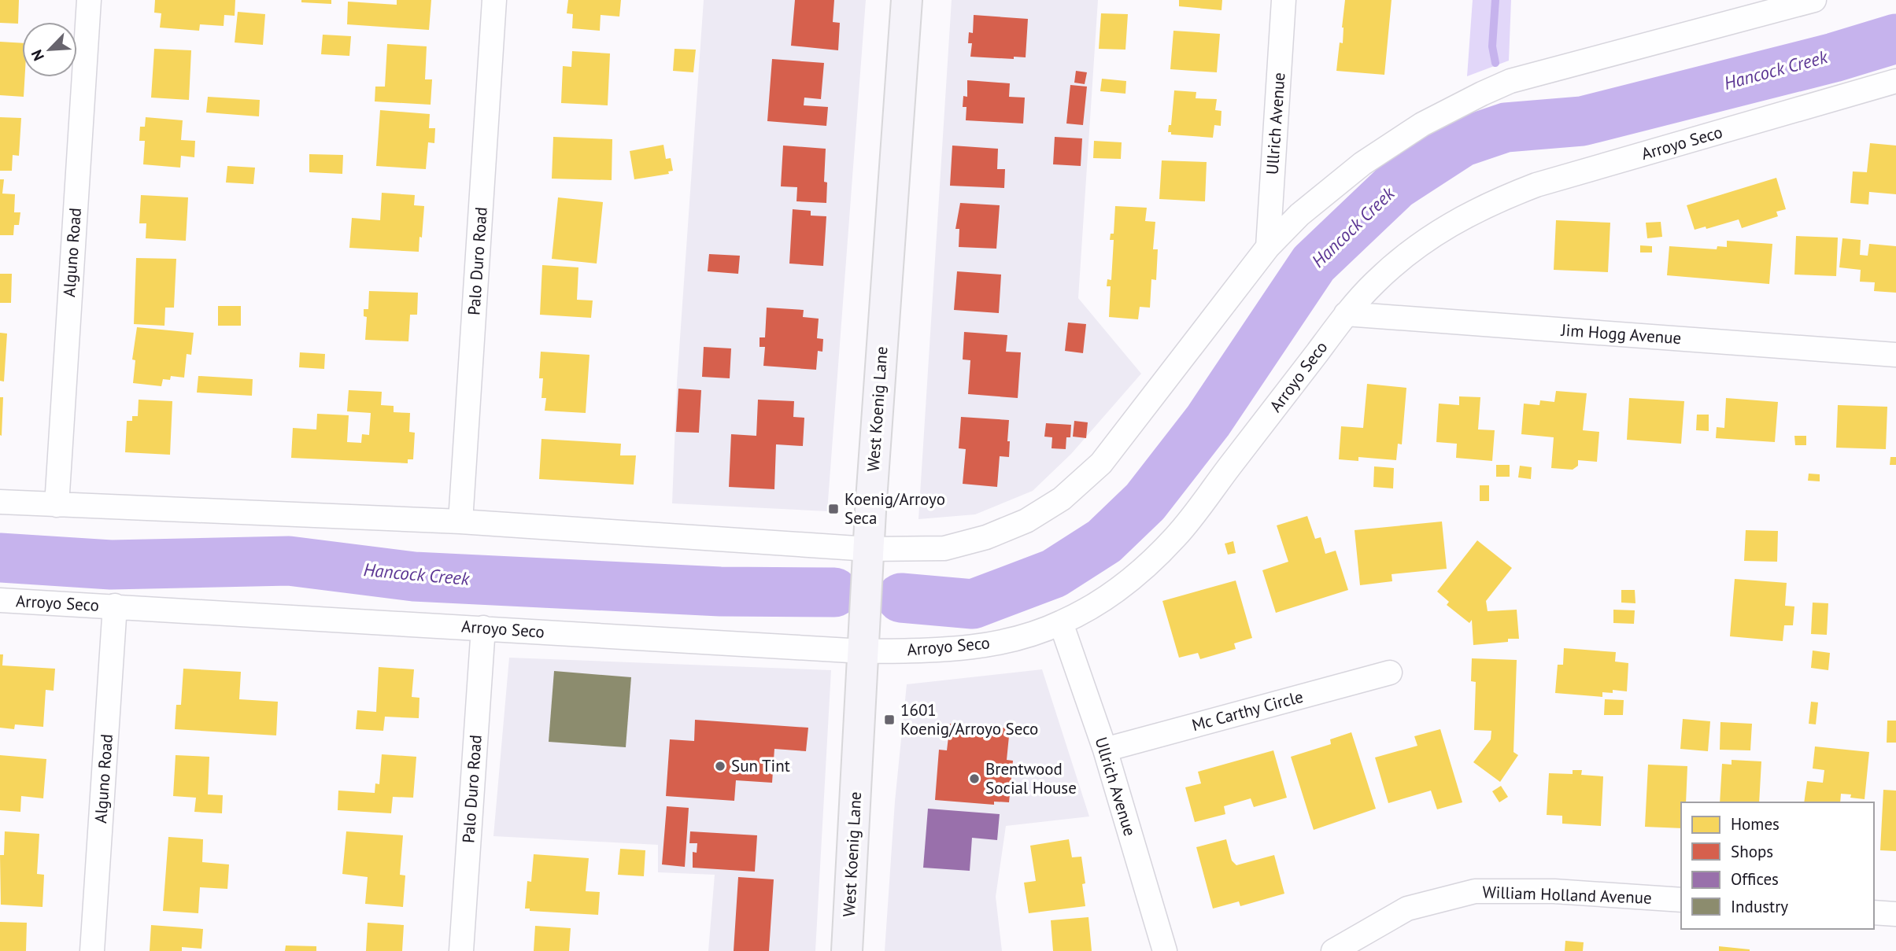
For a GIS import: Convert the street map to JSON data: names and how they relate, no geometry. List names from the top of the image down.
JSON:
{
  "streets": {
    "main road": ["West Koenig Lane"],
    "street": [
      "Ullrich Avenue",
      "Arroyo Seco",
      "Alguno Road",
      "Palo Duro Road",
      "Jim Hogg Avenue",
      "Mc Carthy Circle",
      "William Holland Avenue"
    ]
  },
  "crossings": [
    ["Ullrich Avenue", "Arroyo Seco"],
    ["Ullrich Avenue", "Mc Carthy Circle"],
    ["Arroyo Seco", "Alguno Road"],
    ["Arroyo Seco", "Palo Duro Road"],
    ["Arroyo Seco", "Jim Hogg Avenue"],
    ["Arroyo Seco", "West Koenig Lane"]
  ],
  "water": ["Hancock Creek"],
  "places": {
    "transit": ["Koenig/Arroyo Seca", "1601 Koenig/Arroyo Seco"],
    "other": ["Sun Tint", "Brentwood Social House"]
  },
  "legend": [
    "Homes",
    "Shops",
    "Offices",
    "Industry"
  ],
  "north": "bottom left"
}
